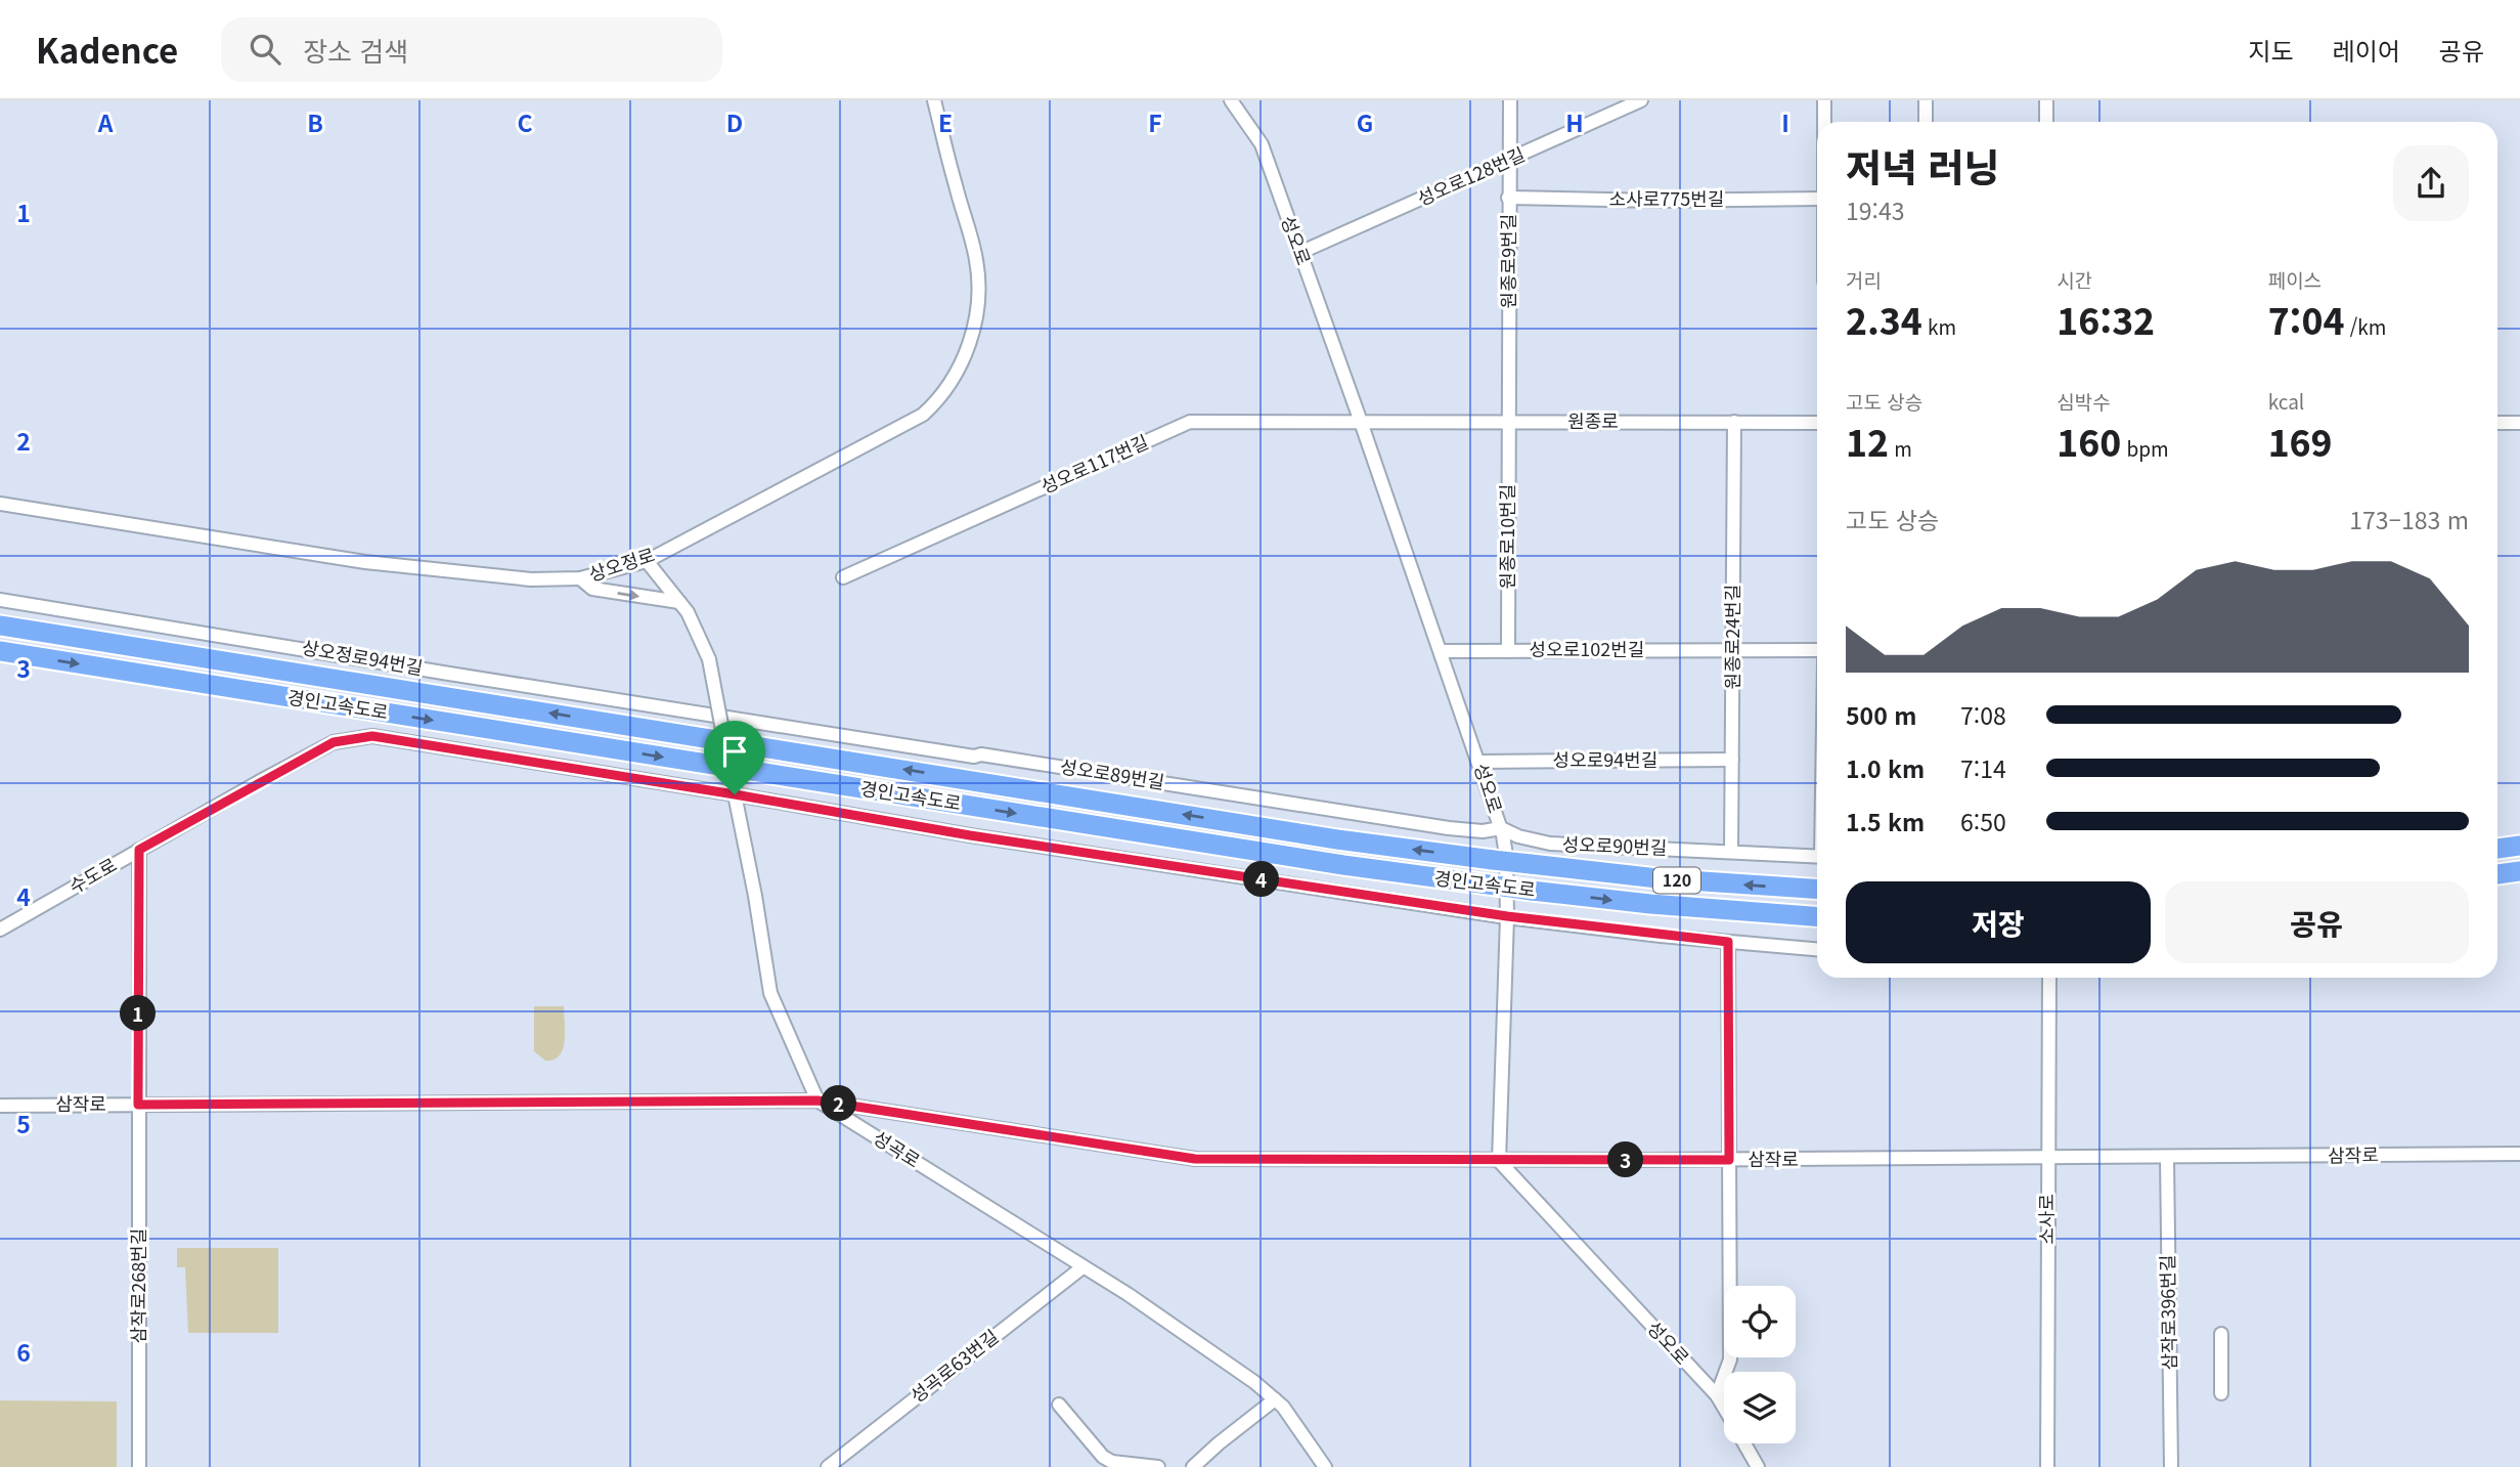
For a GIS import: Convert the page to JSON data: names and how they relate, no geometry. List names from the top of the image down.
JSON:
{
  "streets": {
    "highway": ["경인고속도로", "120"],
    "street": [
      "성오로128번길",
      "소사로775번길",
      "성오로",
      "원종로9번길",
      "원종로",
      "성오로117번길",
      "원종로10번길",
      "상오정로",
      "원종로24번길",
      "성오로102번길",
      "상오정로94번길",
      "성오로94번길",
      "성오로89번길",
      "성오로90번길",
      "수도로",
      "삼작로",
      "성곡로",
      "소사로",
      "삼작로268번길",
      "삼작로396번길",
      "성곡로63번길"
    ]
  },
  "crossings": [
    ["성오로128번길", "성오로"],
    ["성오로128번길", "원종로9번길"],
    ["소사로775번길", "원종로9번길"],
    ["성오로", "원종로"],
    ["성오로", "성오로117번길"],
    ["성오로", "성오로102번길"],
    ["성오로", "성오로94번길"],
    ["성오로", "성오로89번길"],
    ["성오로", "성오로90번길"],
    ["성오로", "수도로"],
    ["성오로", "삼작로"],
    ["원종로9번길", "원종로"],
    ["원종로9번길", "원종로10번길"],
    ["원종로", "성오로117번길"],
    ["원종로", "원종로10번길"],
    ["원종로", "원종로24번길"],
    ["원종로10번길", "성오로102번길"],
    ["원종로24번길", "성오로102번길"],
    ["원종로24번길", "성오로94번길"],
    ["원종로24번길", "성오로90번길"],
    ["상오정로94번길", "성오로89번길"],
    ["성오로89번길", "성오로90번길"],
    ["수도로", "삼작로268번길"],
    ["삼작로", "성곡로"],
    ["삼작로", "소사로"],
    ["삼작로", "삼작로268번길"],
    ["삼작로", "삼작로396번길"],
    ["성곡로", "성곡로63번길"]
  ],
  "page": {
    "header": "Kadence",
    "search": "장소 검색",
    "nav": ["지도", "레이어", "공유"],
    "heading": ["저녁 러닝", "19:43"],
    "stats": [
      ["거리", "2.34 km"],
      ["시간", "16:32"],
      ["페이스", "7:04 /km"],
      ["고도 상승", "12 m"],
      ["심박수", "160 bpm"],
      ["kcal", "169"]
    ],
    "chart": ["고도 상승", "173–183 m"],
    "list": [
      {
        "name": "500 m",
        "note": "7:08"
      },
      {
        "name": "1.0 km",
        "note": "7:14"
      },
      {
        "name": "1.5 km",
        "note": "6:50"
      }
    ],
    "pins": [
      "4",
      "1",
      "2",
      "3"
    ],
    "buttons": ["저장", "공유"]
  },
  "grid": {
    "columns": [
      "A",
      "B",
      "C",
      "D",
      "E",
      "F",
      "G",
      "H",
      "I"
    ],
    "rows": [
      "1",
      "2",
      "3",
      "4",
      "5",
      "6"
    ]
  }
}
